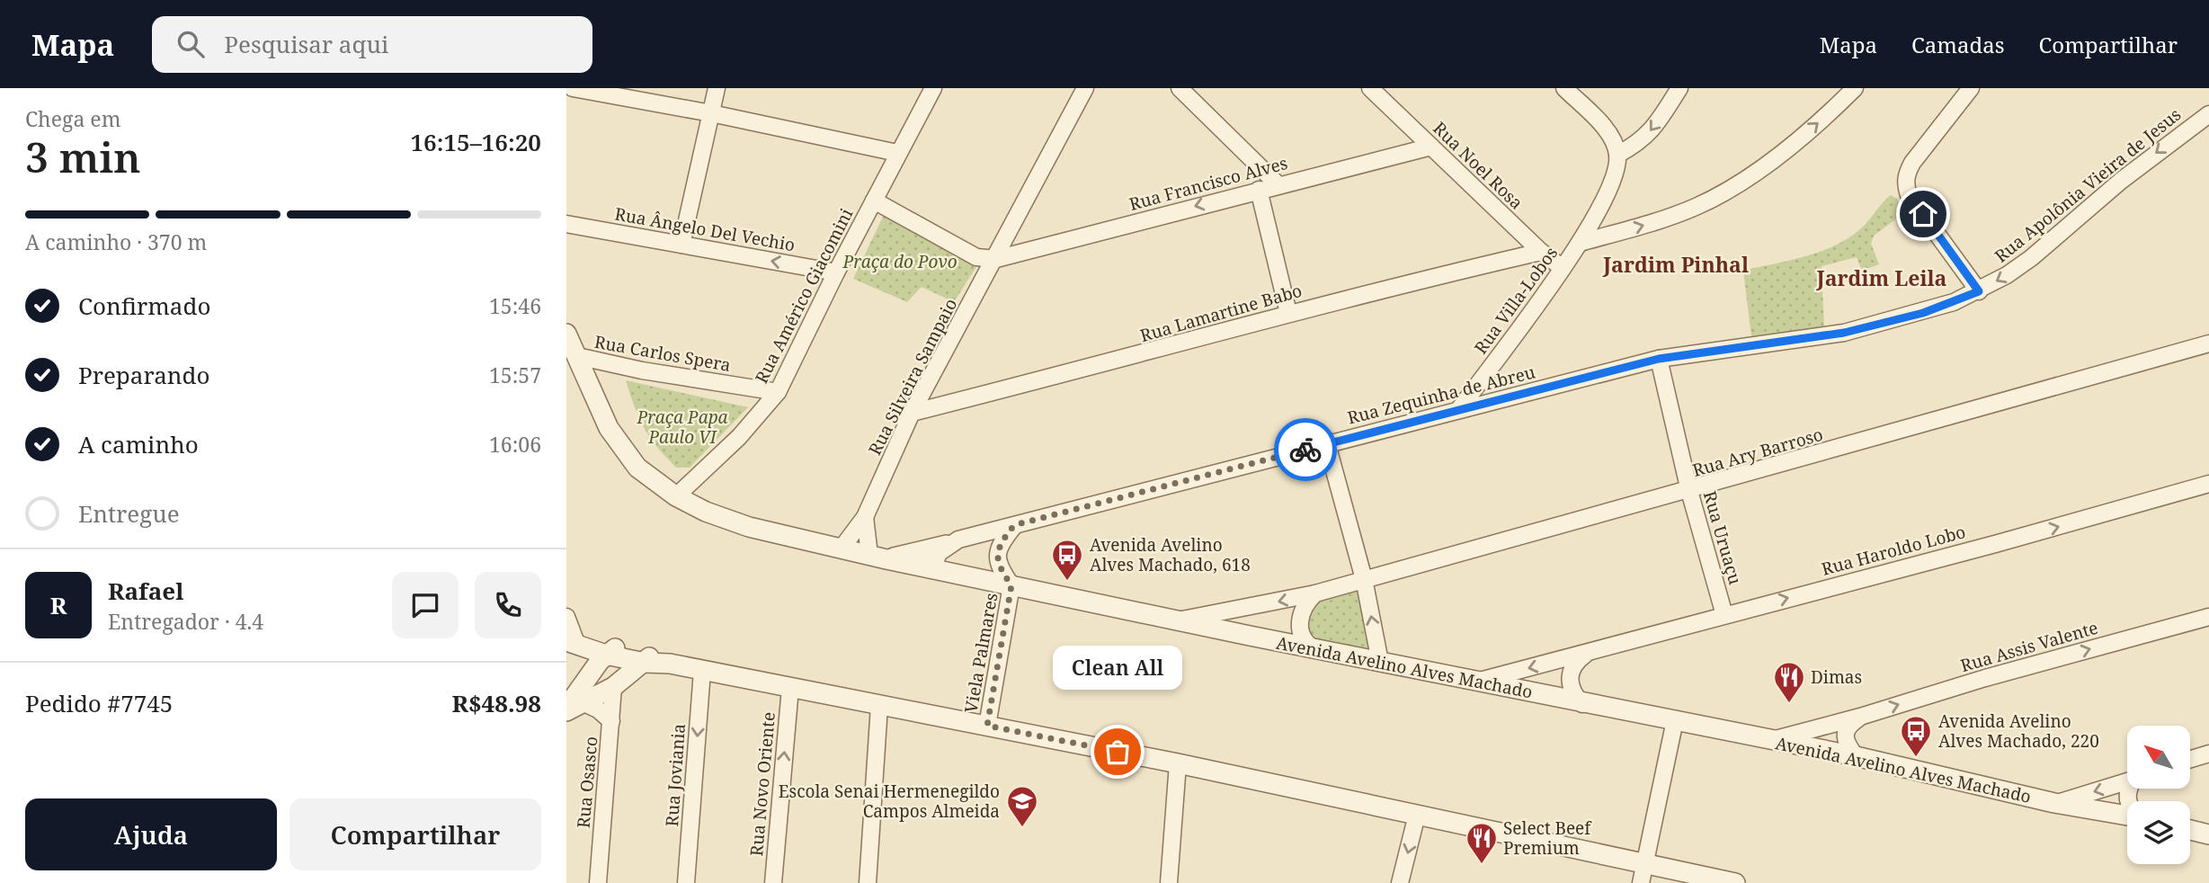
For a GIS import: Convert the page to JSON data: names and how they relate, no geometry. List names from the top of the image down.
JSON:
{
  "streets": {
    "street": [
      "Rua Noel Rosa",
      "Rua Francisco Alves",
      "Rua Apolônia Vieira de Jesus",
      "Rua Ângelo Del Vechio",
      "Rua Américo Giacomini",
      "Rua Villa-Lobos",
      "Rua Lamartine Babo",
      "Rua Carlos Spera",
      "Rua Silveira Sampaio",
      "Rua Zequinha de Abreu",
      "Rua Ary Barroso",
      "Rua Uruaçu",
      "Rua Haroldo Lobo",
      "Rua Assis Valente",
      "Viela Palmares",
      "Avenida Avelino Alves Machado",
      "Rua Joviania",
      "Rua Osasco",
      "Rua Novo Oriente"
    ]
  },
  "crossings": [
    ["Rua Noel Rosa", "Rua Francisco Alves"],
    ["Rua Noel Rosa", "Rua Villa-Lobos"],
    ["Rua Noel Rosa", "Rua Lamartine Babo"],
    ["Rua Francisco Alves", "Rua Silveira Sampaio"],
    ["Rua Apolônia Vieira de Jesus", "Rua Zequinha de Abreu"],
    ["Rua Apolônia Vieira de Jesus", "Rua Uruaçu"],
    ["Rua Ângelo Del Vechio", "Rua Américo Giacomini"],
    ["Rua Américo Giacomini", "Rua Carlos Spera"],
    ["Rua Américo Giacomini", "Avenida Avelino Alves Machado"],
    ["Rua Villa-Lobos", "Rua Zequinha de Abreu"],
    ["Rua Lamartine Babo", "Rua Silveira Sampaio"],
    ["Rua Carlos Spera", "Avenida Avelino Alves Machado"],
    ["Rua Silveira Sampaio", "Avenida Avelino Alves Machado"],
    ["Rua Zequinha de Abreu", "Rua Uruaçu"],
    ["Rua Ary Barroso", "Rua Uruaçu"],
    ["Rua Ary Barroso", "Avenida Avelino Alves Machado"],
    ["Rua Uruaçu", "Rua Haroldo Lobo"],
    ["Rua Haroldo Lobo", "Avenida Avelino Alves Machado"],
    ["Rua Assis Valente", "Avenida Avelino Alves Machado"],
    ["Viela Palmares", "Avenida Avelino Alves Machado"]
  ],
  "one_way": [
    "Rua Francisco Alves",
    "Rua Apolônia Vieira de Jesus",
    "Rua Assis Valente",
    "Rua Joviania"
  ],
  "districts": ["Jardim Pinhal", "Jardim Leila"],
  "parks": ["Praça do Povo", "Praça Papa Paulo VI"],
  "places": {
    "bus stop": ["Avenida Avelino Alves Machado, 618", "Avenida Avelino Alves Machado, 220"],
    "restaurant": ["Dimas", "Select Beef Premium"],
    "other": ["Clean All"],
    "school or university": ["Escola Senai Hermenegildo Campos Almeida"]
  },
  "north": "top left",
  "page": {
    "header": "Mapa",
    "search": "Pesquisar aqui",
    "nav": ["Mapa", "Camadas", "Compartilhar"],
    "heading": ["3 min", "Chega em", "16:15–16:20"],
    "panel": [
      "Rafael",
      "Entregador · 4.4",
      "Pedido #7745",
      "R$48.98"
    ],
    "bar": "A caminho · 370 m",
    "list": [
      ["Confirmado", "15:46"],
      ["Preparando", "15:57"],
      ["A caminho", "16:06"],
      "Entregue"
    ],
    "round": "R",
    "bubble": "Clean All",
    "buttons": ["Ajuda", "Compartilhar"]
  }
}
